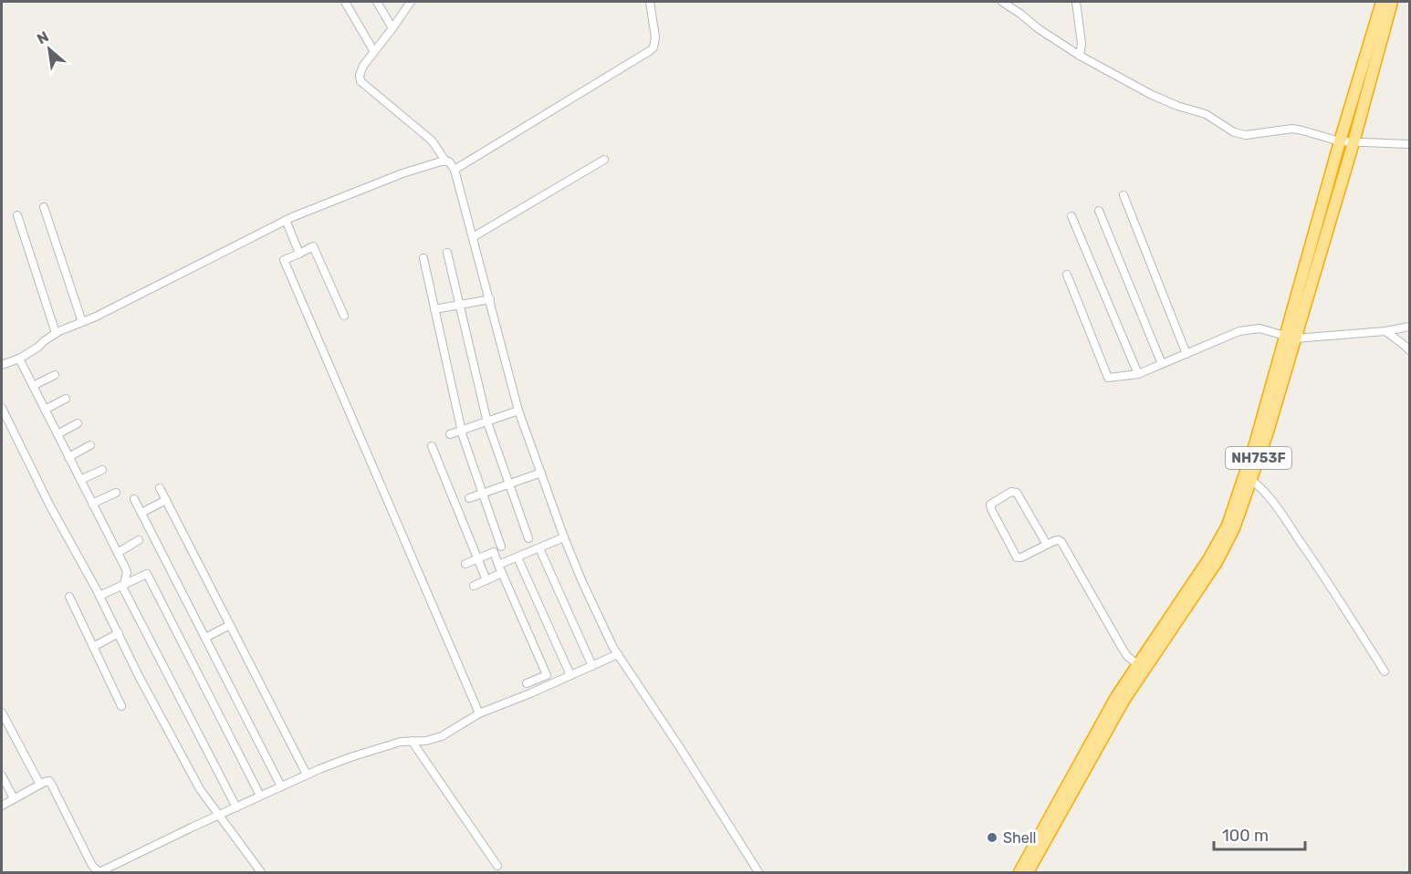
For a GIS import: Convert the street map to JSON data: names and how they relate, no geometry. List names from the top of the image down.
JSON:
{
  "streets": {
    "highway": ["NH753F"]
  },
  "places": ["Shell"],
  "scale_bar": "100 m",
  "north": "top left"
}
